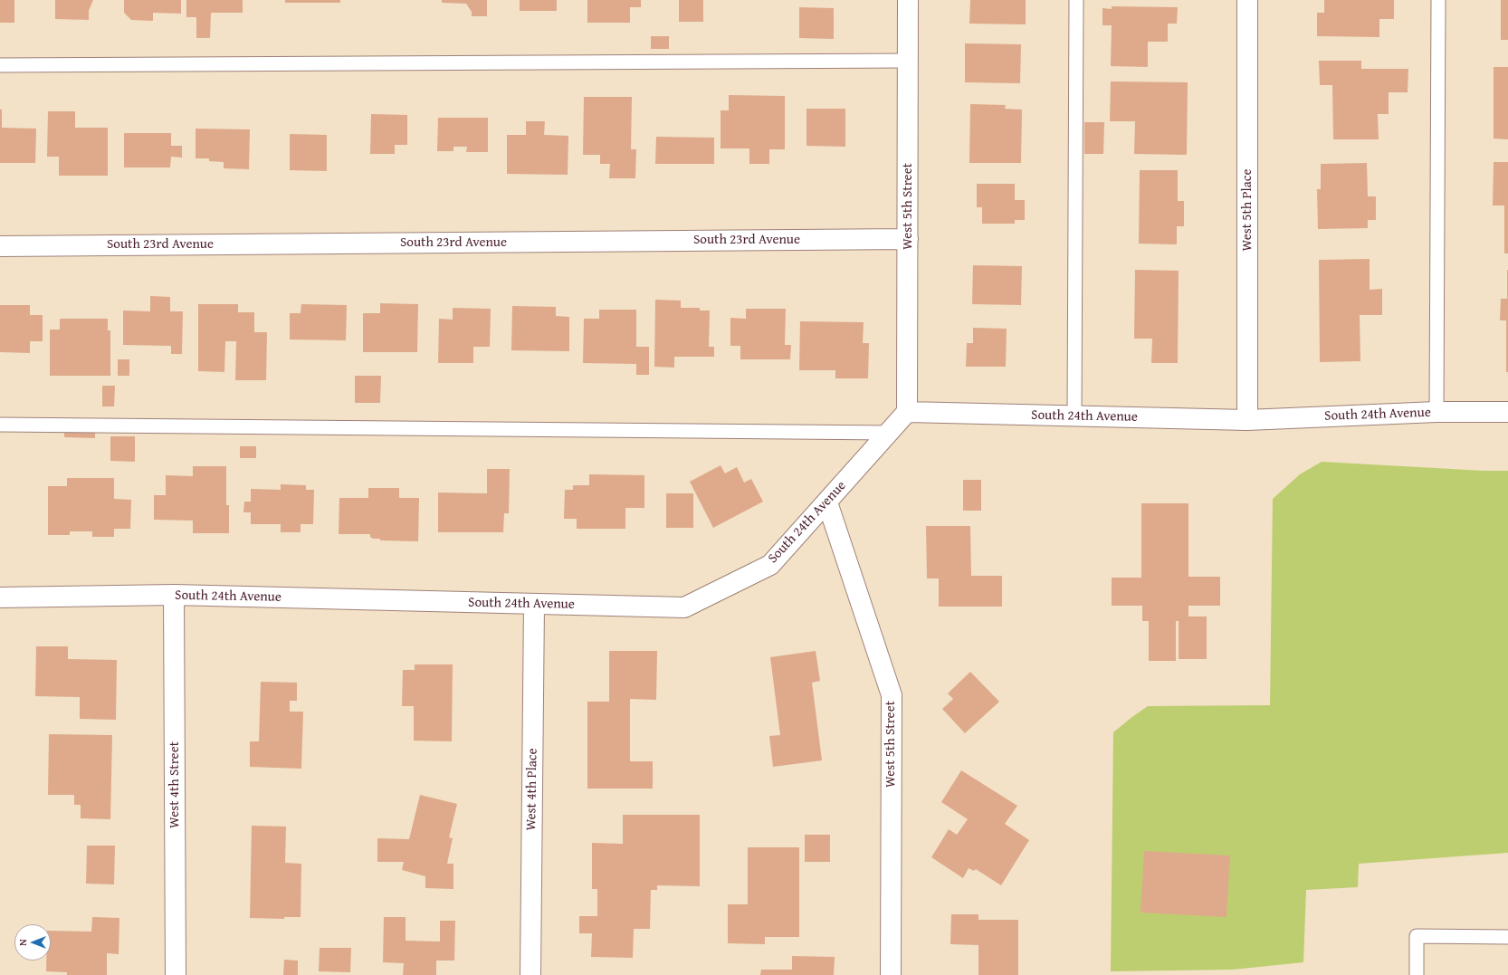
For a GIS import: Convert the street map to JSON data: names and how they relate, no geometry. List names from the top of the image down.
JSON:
{
  "streets": {
    "street": [
      "West 5th Street",
      "West 5th Place",
      "South 23rd Avenue",
      "South 24th Avenue",
      "West 4th Street",
      "West 4th Place"
    ]
  },
  "crossings": [
    ["West 5th Street", "South 23rd Avenue"],
    ["West 5th Street", "South 24th Avenue"],
    ["West 5th Place", "South 24th Avenue"],
    ["South 24th Avenue", "West 4th Street"],
    ["South 24th Avenue", "West 4th Place"]
  ],
  "north": "left"
}
